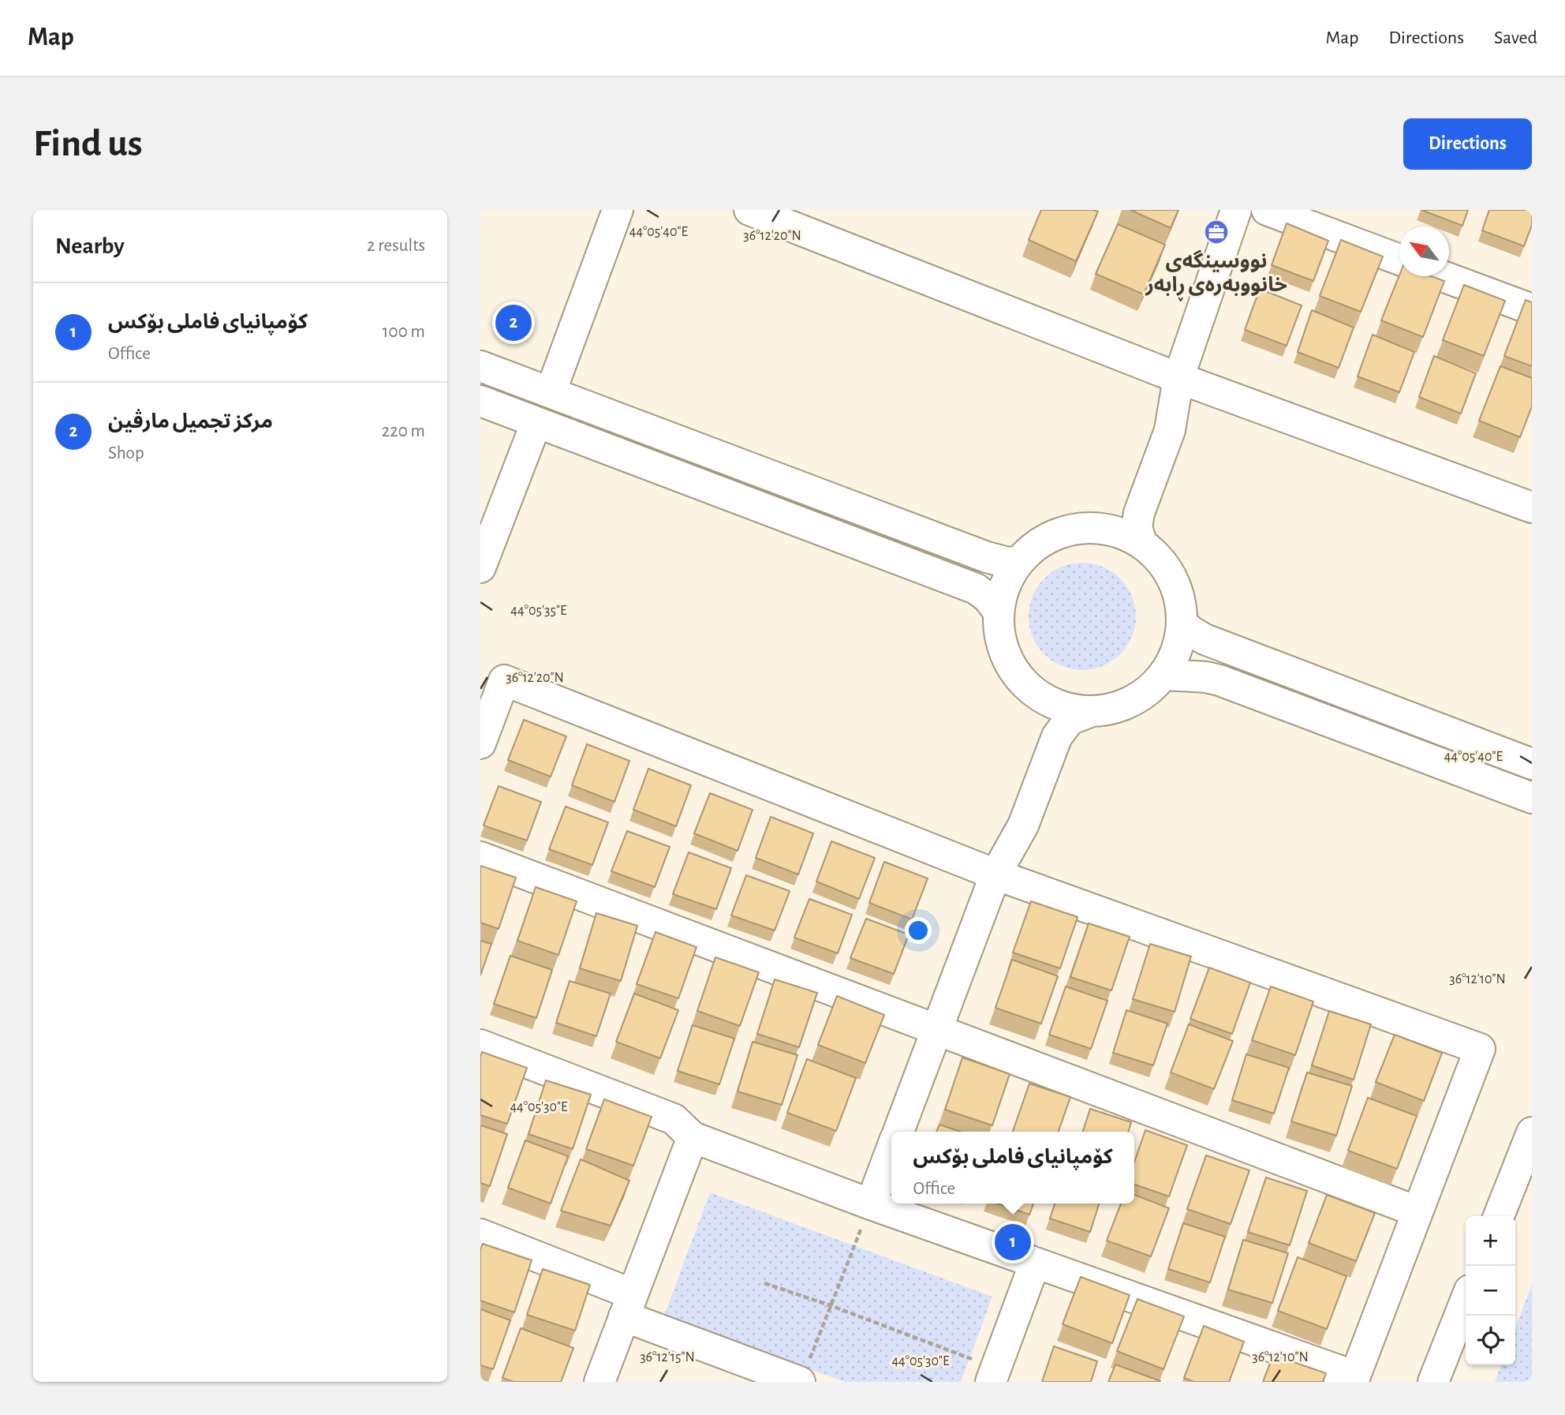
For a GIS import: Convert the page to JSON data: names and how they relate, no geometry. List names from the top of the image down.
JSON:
{
  "places": {
    "office": ["نووسینگەی خانووبەرەی ڕابەر"]
  },
  "north": "top left",
  "page": {
    "header": "Map",
    "nav": ["Map", "Directions", "Saved"],
    "buttons": "Directions",
    "title": "Find us",
    "heading": ["Nearby", "2 results"],
    "list": [
      {
        "mark": "1",
        "name": "کۆمپانیای فاملی بۆکس",
        "note": "Office",
        "value": "100 m"
      },
      {
        "mark": "2",
        "name": "مركز تجميل مارڤین",
        "note": "Shop",
        "value": "220 m"
      }
    ],
    "pins": ["2", "1"],
    "popup": ["کۆمپانیای فاملی بۆکس", "Office"],
    "map_buttons": ["+", "−"]
  },
  "coordinates": [
    "44°05'40\"E",
    "36°12'20\"N",
    "44°05'35\"E",
    "36°12'10\"N",
    "44°05'30\"E",
    "36°12'15\"N"
  ]
}
